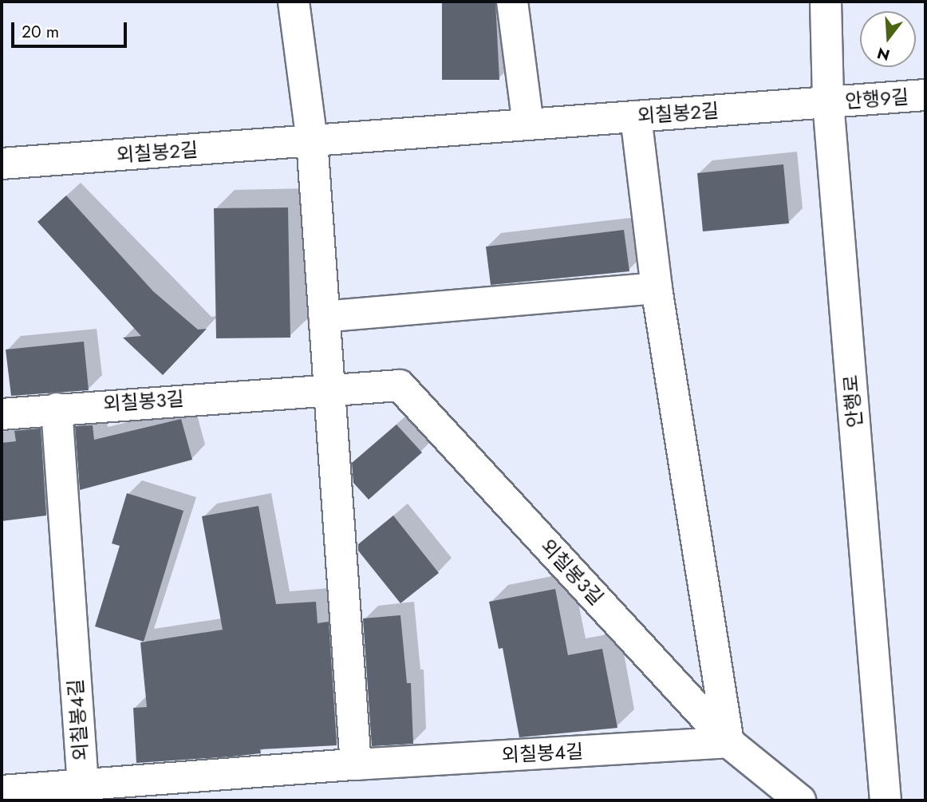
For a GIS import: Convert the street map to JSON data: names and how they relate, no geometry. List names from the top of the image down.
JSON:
{
  "streets": {
    "street": [
      "안행9길",
      "외칠봉2길",
      "외칠봉3길",
      "안행로",
      "외칠봉4길"
    ]
  },
  "crossings": [
    ["안행9길", "외칠봉2길"],
    ["안행9길", "안행로"],
    ["외칠봉2길", "안행로"],
    ["외칠봉3길", "외칠봉4길"]
  ],
  "scale_bar": "20 m",
  "north": "bottom"
}
